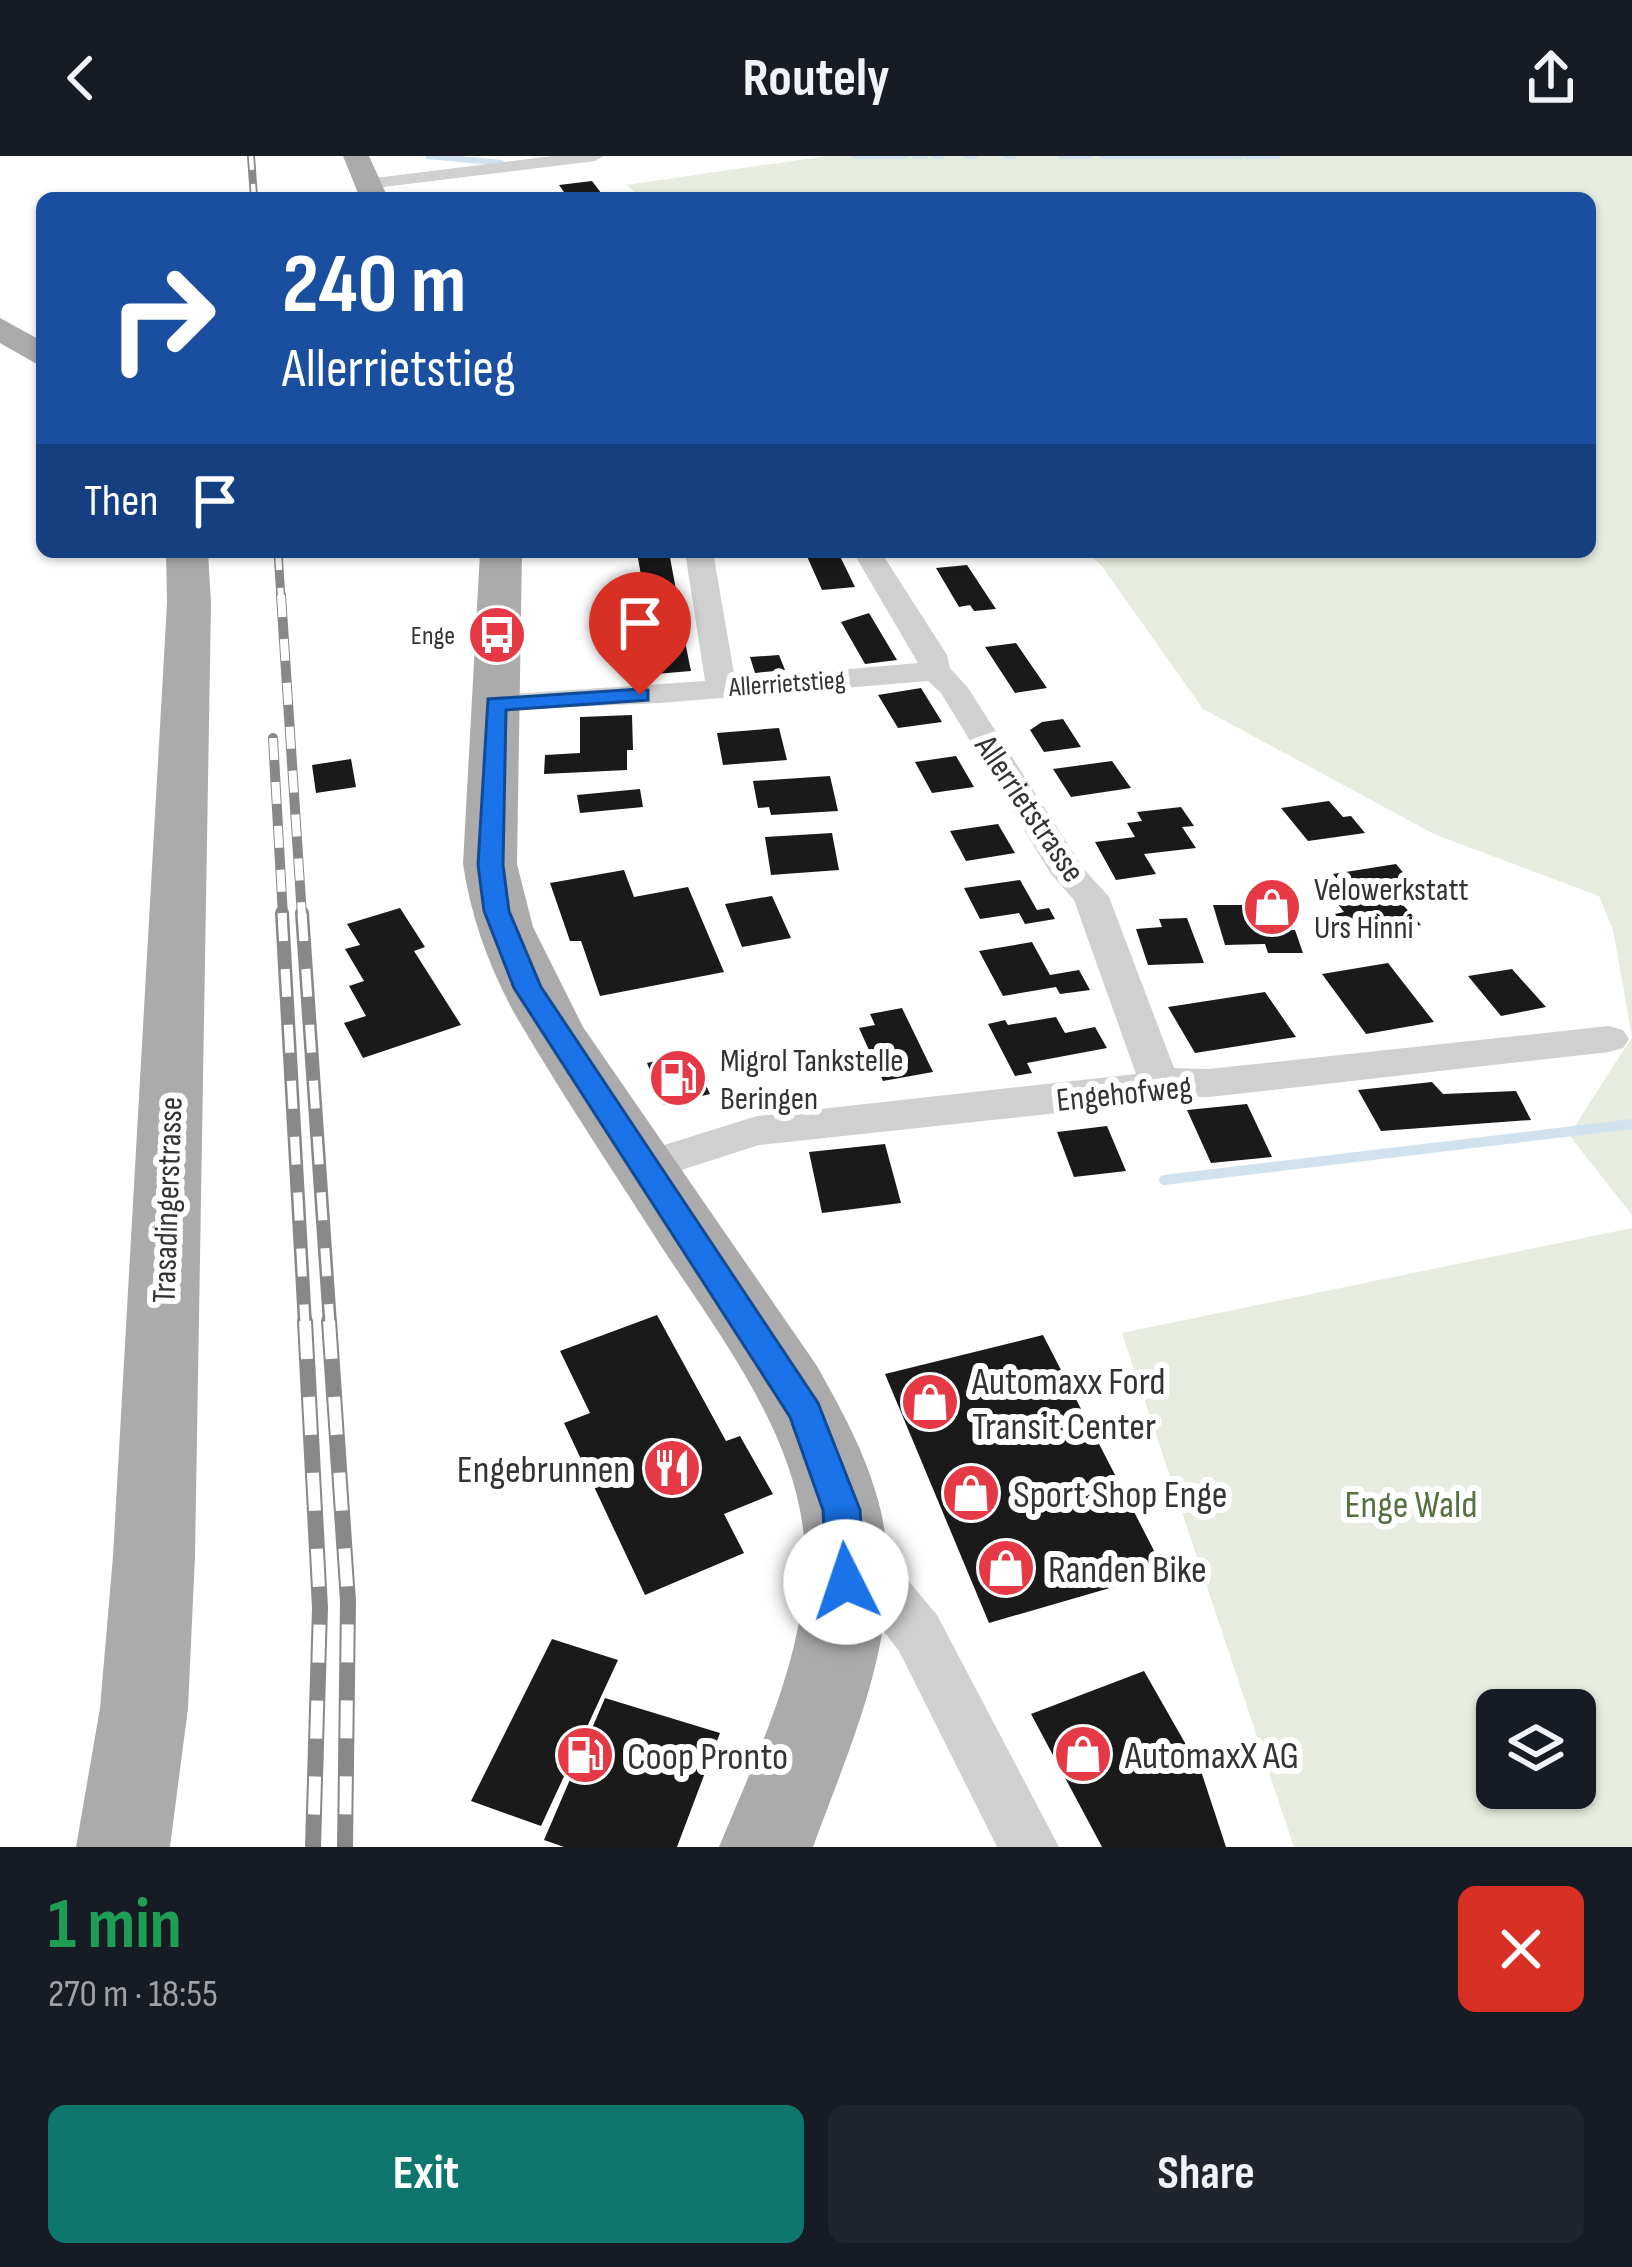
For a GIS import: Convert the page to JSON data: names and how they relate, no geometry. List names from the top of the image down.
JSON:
{
  "streets": {
    "main road": ["Trasadingerstrasse"],
    "street": ["Allerrietstieg", "Allerrietstrasse", "Engehofweg"]
  },
  "crossings": [
    ["Allerrietstieg", "Allerrietstrasse"],
    ["Allerrietstrasse", "Engehofweg"]
  ],
  "parks": ["Enge Wald"],
  "places": {
    "bus stop": ["Enge"],
    "shop": [
      "Velowerkstatt Urs Hinni",
      "Automaxx Ford Transit Center",
      "Sport Shop Enge",
      "Randen Bike",
      "AutomaxX AG"
    ],
    "fuel station": ["Migrol Tankstelle Beringen", "Coop Pronto"],
    "restaurant": ["Engebrunnen"]
  },
  "page": {
    "header": "Routely",
    "turn": ["240 m", "Allerrietstieg"],
    "then": "Then",
    "heading": ["1 min", "270 m · 18:55"],
    "buttons": ["Exit", "Share"]
  }
}
